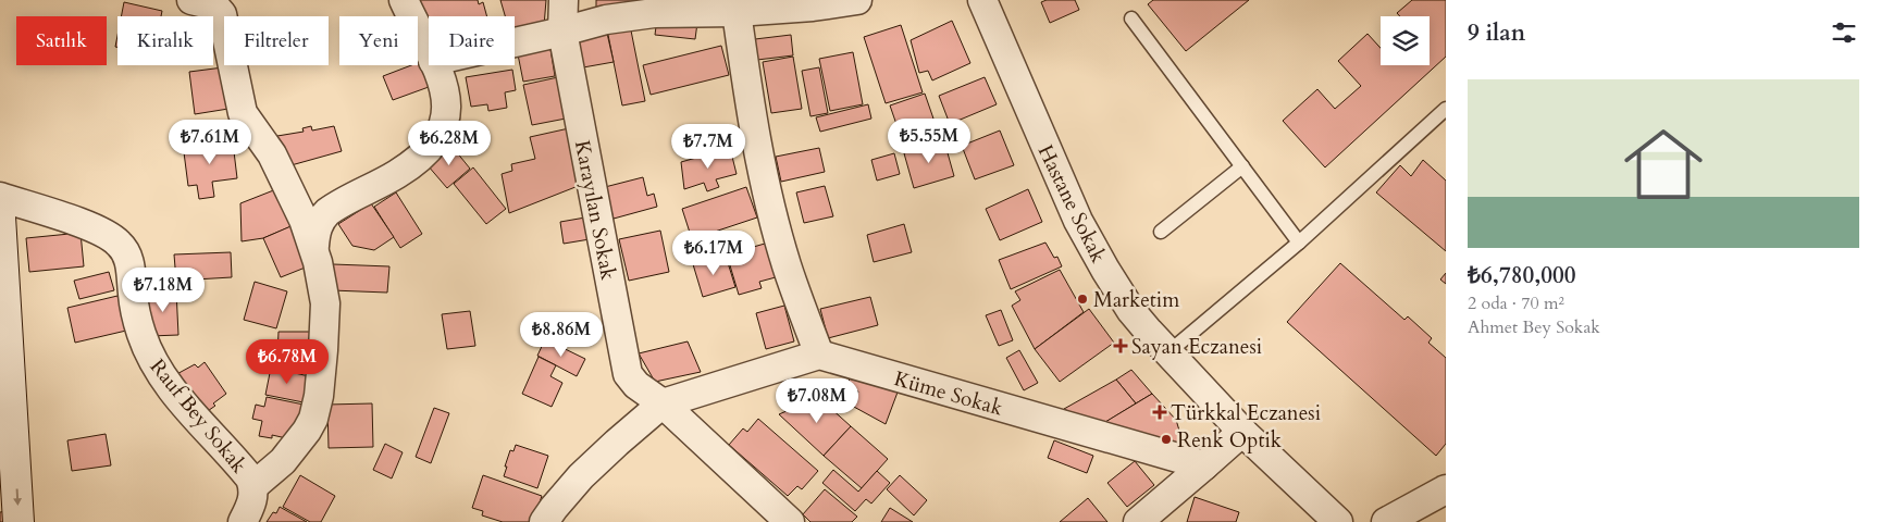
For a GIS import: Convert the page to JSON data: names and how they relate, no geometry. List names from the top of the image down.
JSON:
{
  "streets": {
    "street": [
      "Hastane Sokak",
      "Karayılan Sokak",
      "Küme Sokak",
      "Rauf Bey Sokak"
    ]
  },
  "places": {
    "other": ["Marketim", "Renk Optik"],
    "health": ["Sayan Eczanesi", "Türkkal Eczanesi"]
  },
  "page": {
    "heading": "9 ilan",
    "chip": [
      "Satılık",
      "Kiralık",
      "Filtreler",
      "Yeni",
      "Daire"
    ],
    "list": [
      {
        "name": "₺6,780,000",
        "note": "2 oda · 70 m² · Ahmet Bey Sokak"
      }
    ],
    "price": [
      "₺5.55M",
      "₺7.61M",
      "₺6.28M",
      "₺7.7M",
      "₺6.17M",
      "₺7.18M",
      "₺8.86M",
      "₺6.78M",
      "₺7.08M"
    ]
  }
}
